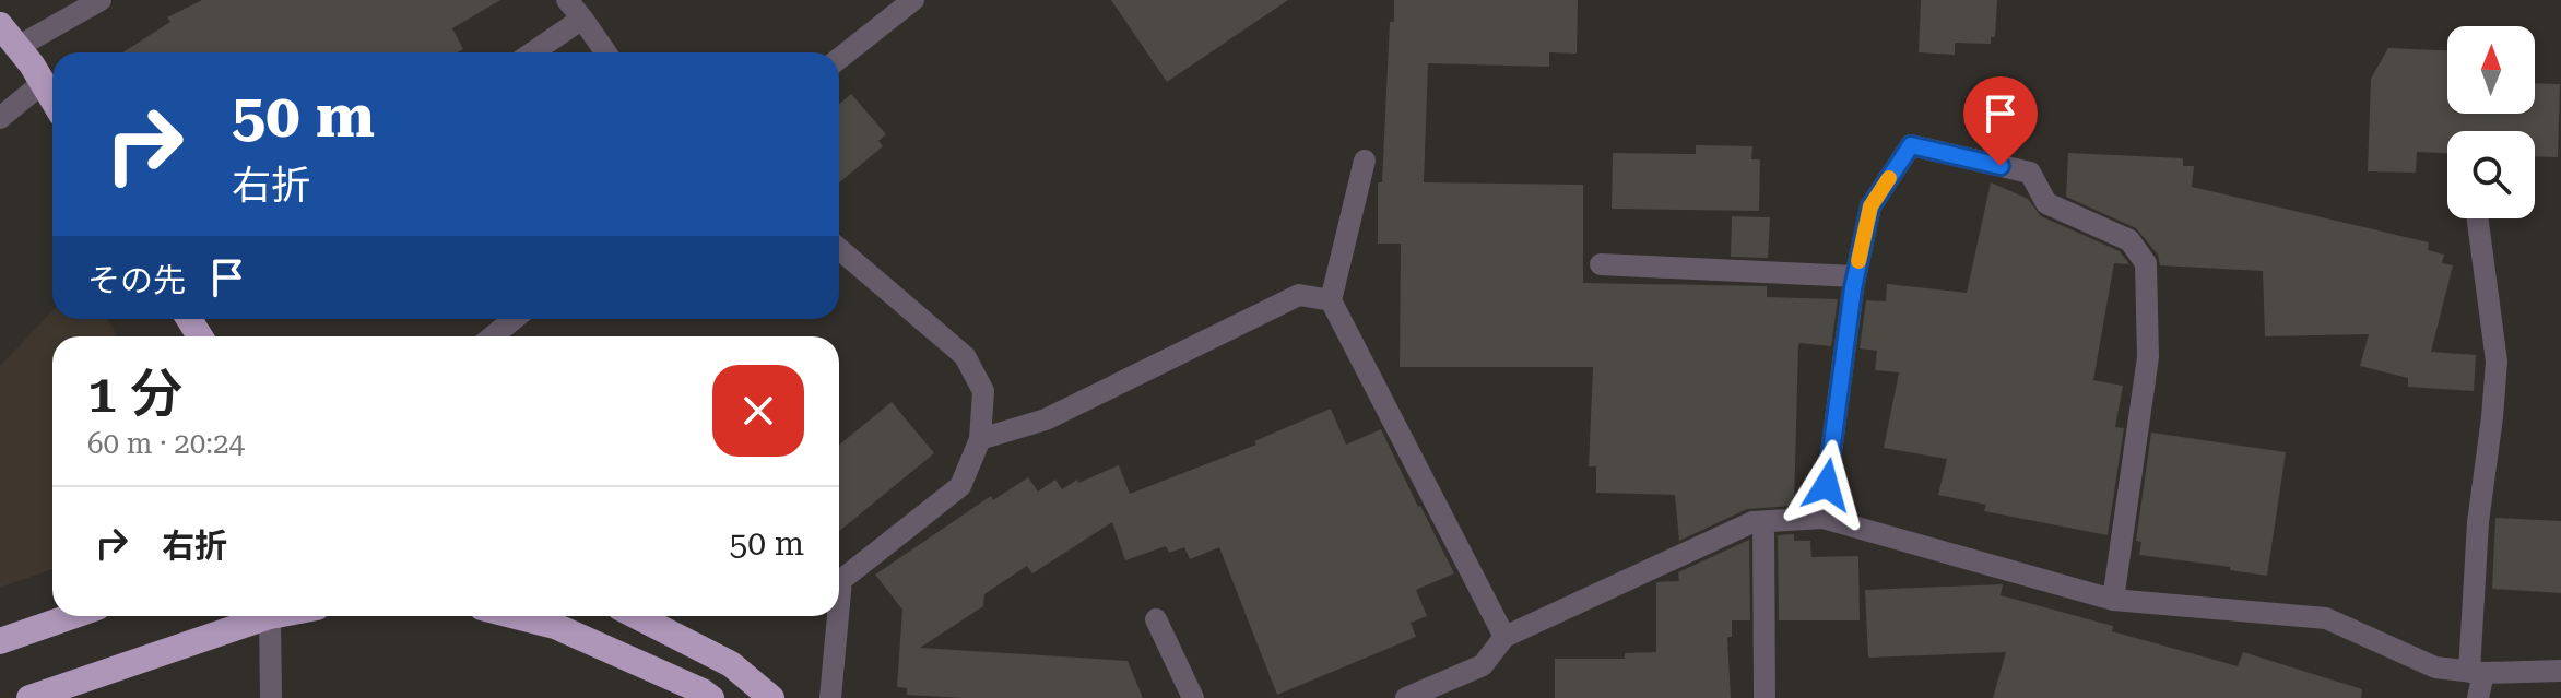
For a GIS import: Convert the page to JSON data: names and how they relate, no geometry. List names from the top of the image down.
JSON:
{
  "north": "top",
  "page": {
    "turn": ["50 m", "右折"],
    "then": "その先",
    "heading": ["1 分", "60 m · 20:24"],
    "list": [
      {
        "name": "右折",
        "value": "50 m"
      }
    ]
  }
}
